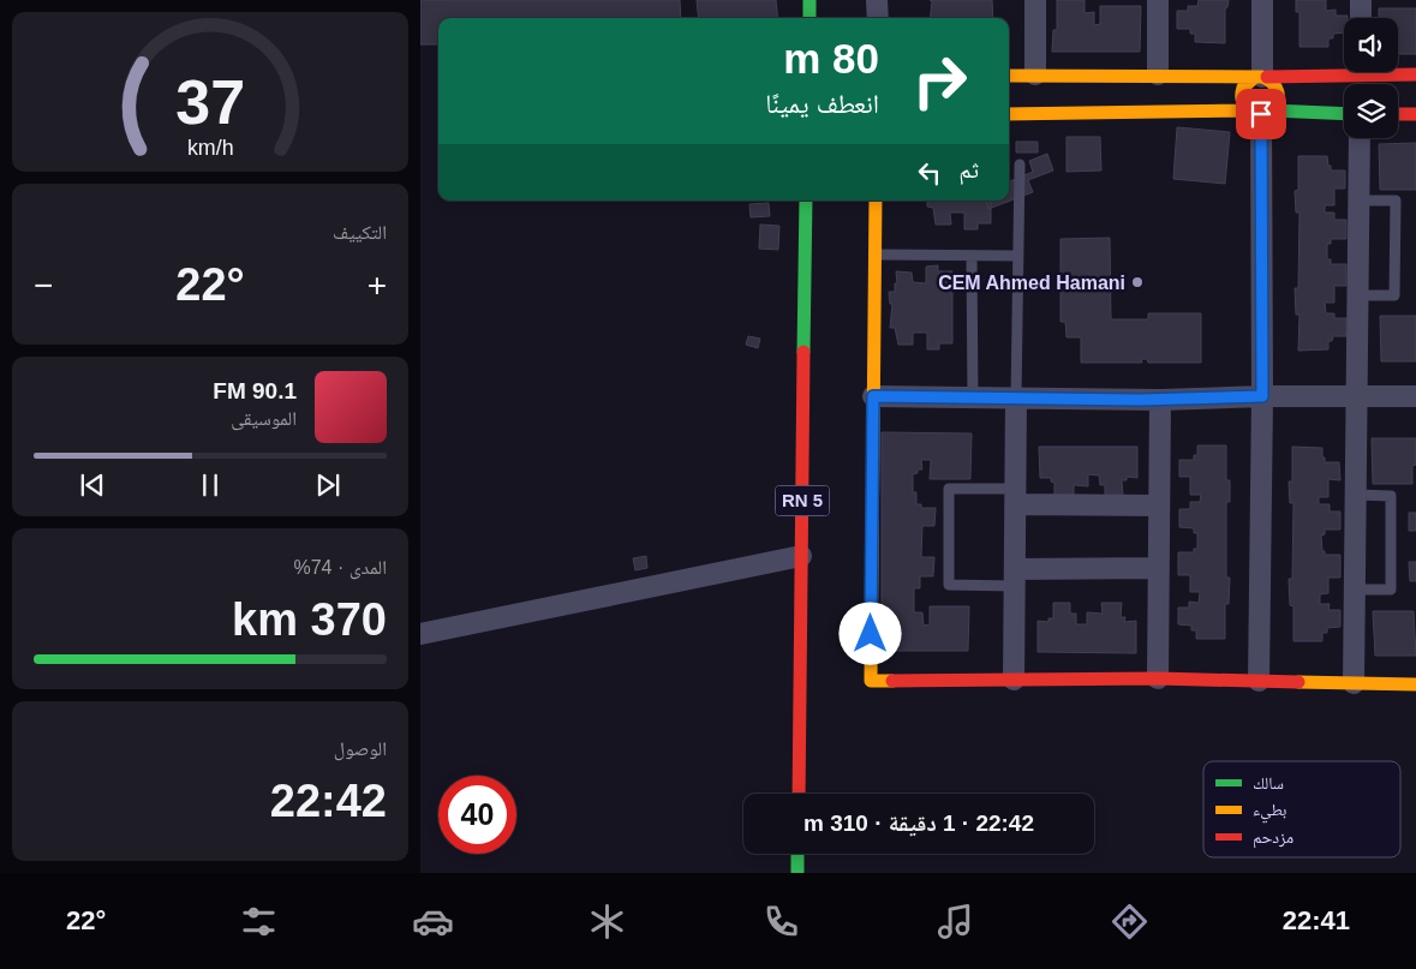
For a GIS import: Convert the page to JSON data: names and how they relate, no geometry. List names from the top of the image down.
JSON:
{
  "streets": {
    "street": ["RN 5"]
  },
  "places": ["CEM Ahmed Hamani"],
  "legend": ["سالك", "بطيء", "مزدحم"],
  "page": {
    "turn": ["80 m", "انعطف يمينًا"],
    "then": "ثم",
    "tile": [
      "التكييف",
      ["المدى · 74%", "370 km"],
      ["الوصول", "22:42"]
    ],
    "heat": ["−", "22°", "+"],
    "song": ["90.1 FM", "الموسيقى"],
    "limit": "40",
    "trip": "22:42 · 1 دقيقة · 310 m",
    "tabs": ["22:41", "22°"],
    "gauge": ["37", "km/h"]
  }
}
